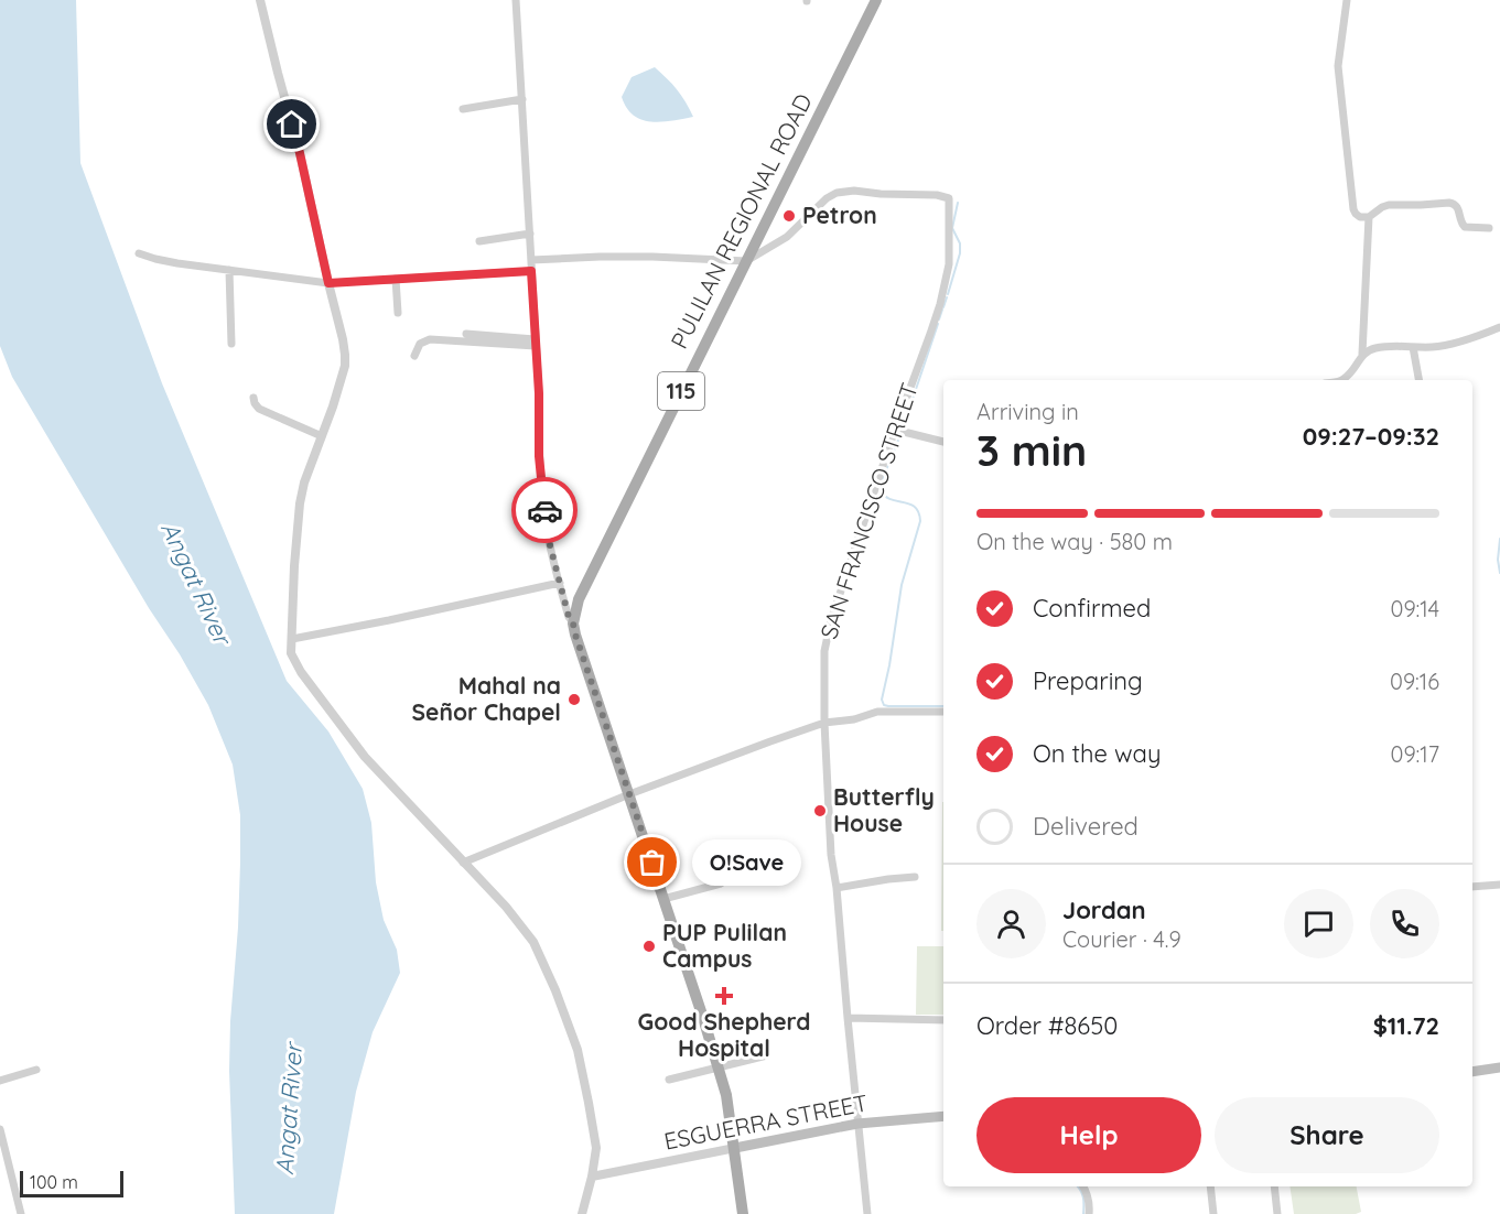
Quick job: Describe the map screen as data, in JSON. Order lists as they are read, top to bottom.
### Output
{
  "streets": {
    "main road": ["PULILAN REGIONAL ROAD", "115", "ESGUERRA STREET"],
    "street": ["SAN FRANCISCO STREET"]
  },
  "crossings": [
    ["PULILAN REGIONAL ROAD", "SAN FRANCISCO STREET"],
    ["SAN FRANCISCO STREET", "ESGUERRA STREET"]
  ],
  "water": ["Angat River"],
  "places": {
    "other": [
      "Petron",
      "Mahal na Señor Chapel",
      "Butterfly House",
      "O!Save",
      "PUP Pulilan Campus"
    ],
    "health": ["Good Shepherd Hospital"]
  },
  "scale_bar": "100 m",
  "page": {
    "heading": ["3 min", "Arriving in", "09:27–09:32"],
    "panel": [
      "Jordan",
      "Courier · 4.9",
      "Order #8650",
      "$11.72"
    ],
    "bar": "On the way · 580 m",
    "list": [
      ["Confirmed", "09:14"],
      ["Preparing", "09:16"],
      ["On the way", "09:17"],
      "Delivered"
    ],
    "bubble": "O!Save",
    "buttons": ["Help", "Share"],
    "scale": "100 m"
  }
}
